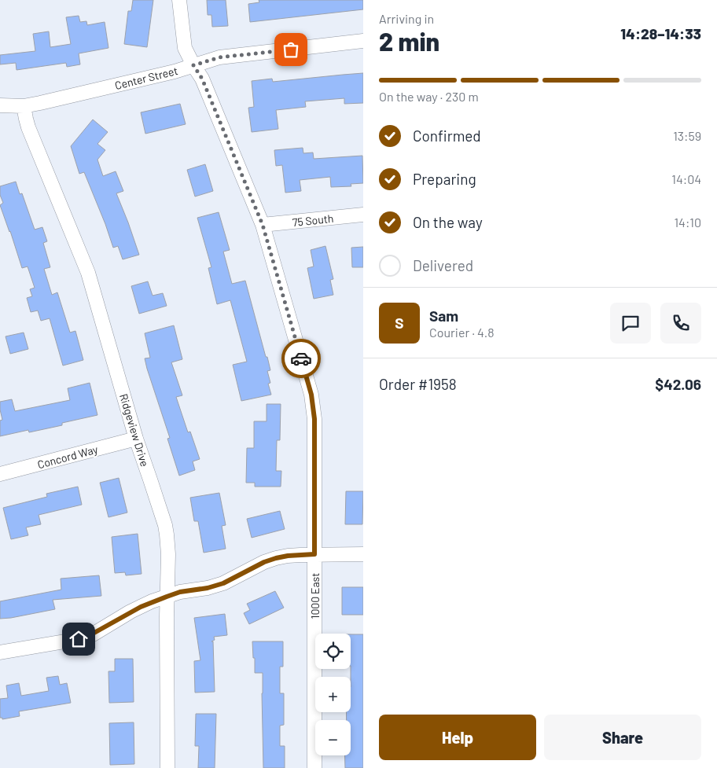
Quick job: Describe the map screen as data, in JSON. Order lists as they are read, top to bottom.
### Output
{
  "streets": {
    "street": [
      "Center Street",
      "75 South",
      "Ridgeview Drive",
      "Concord Way",
      "1000 East"
    ]
  },
  "crossings": [
    ["Center Street", "Ridgeview Drive"],
    ["Center Street", "1000 East"],
    ["75 South", "1000 East"],
    ["Ridgeview Drive", "Concord Way"]
  ],
  "page": {
    "heading": ["2 min", "Arriving in", "14:28–14:33"],
    "panel": [
      "Sam",
      "Courier · 4.8",
      "Order #1958",
      "$42.06"
    ],
    "bar": "On the way · 230 m",
    "list": [
      ["Confirmed", "13:59"],
      ["Preparing", "14:04"],
      ["On the way", "14:10"],
      "Delivered"
    ],
    "round": "S",
    "map_buttons": ["+", "−"],
    "buttons": ["Help", "Share"]
  }
}
